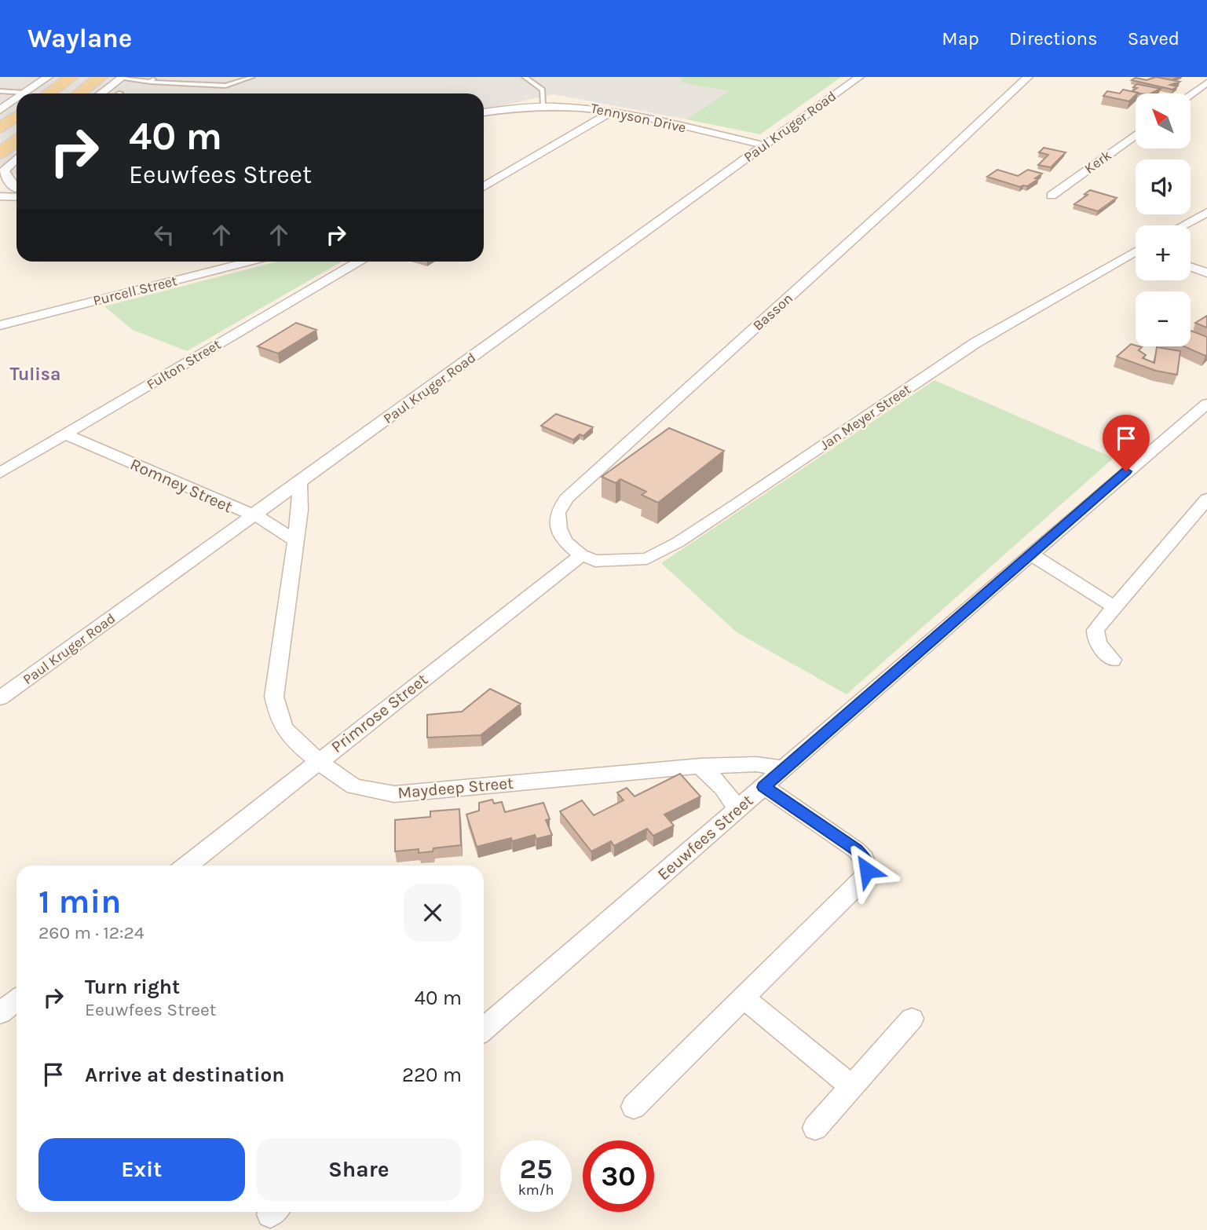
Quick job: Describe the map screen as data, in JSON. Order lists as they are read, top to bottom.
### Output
{
  "streets": {
    "street": [
      "Tennyson Drive",
      "Paul Kruger Road",
      "Kerk",
      "Purcell Street",
      "Basson",
      "Fulton Street",
      "Jan Meyer Street",
      "Romney Street",
      "Primrose Street",
      "Maydeep Street",
      "Eeuwfees Street"
    ]
  },
  "crossings": [
    ["Tennyson Drive", "Paul Kruger Road"],
    ["Paul Kruger Road", "Romney Street"],
    ["Paul Kruger Road", "Maydeep Street"],
    ["Basson", "Jan Meyer Street"],
    ["Basson", "Primrose Street"],
    ["Fulton Street", "Romney Street"],
    ["Jan Meyer Street", "Primrose Street"],
    ["Romney Street", "Maydeep Street"],
    ["Primrose Street", "Maydeep Street"],
    ["Maydeep Street", "Eeuwfees Street"]
  ],
  "districts": ["Tulisa"],
  "north": "top left",
  "page": {
    "header": "Waylane",
    "nav": ["Map", "Directions", "Saved"],
    "map_buttons": ["+", "−"],
    "turn": ["40 m", "Eeuwfees Street"],
    "heading": ["1 min", "260 m · 12:24"],
    "list": [
      {
        "name": "Turn right",
        "note": "Eeuwfees Street",
        "value": "40 m"
      },
      {
        "name": "Arrive at destination",
        "value": "220 m"
      }
    ],
    "buttons": ["Exit", "Share"],
    "speed": "25 km/h",
    "limit": "30"
  }
}
